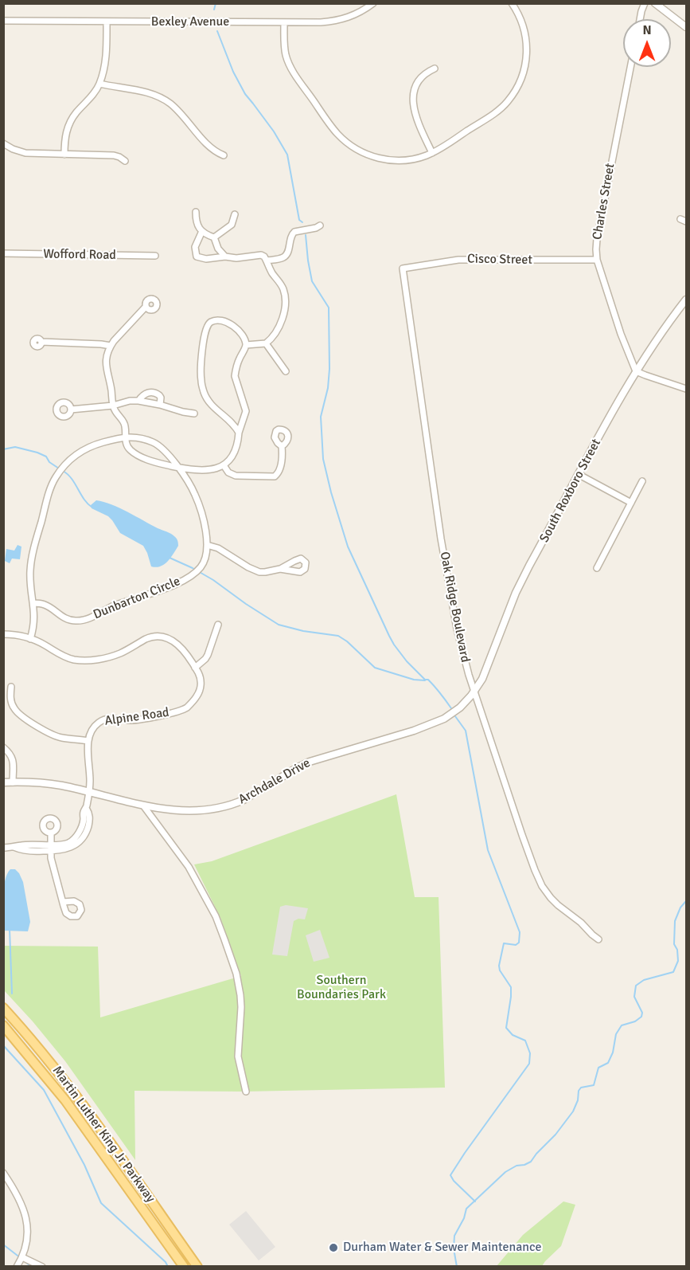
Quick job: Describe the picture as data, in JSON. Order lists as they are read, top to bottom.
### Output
{
  "streets": {
    "main road": ["Martin Luther King Jr Parkway"],
    "street": [
      "Bexley Avenue",
      "Charles Street",
      "Wofford Road",
      "Cisco Street",
      "South Roxboro Street",
      "Dunbarton Circle",
      "Oak Ridge Boulevard",
      "Alpine Road",
      "Archdale Drive"
    ]
  },
  "crossings": [
    ["Charles Street", "Cisco Street"],
    ["Charles Street", "South Roxboro Street"],
    ["Cisco Street", "Oak Ridge Boulevard"],
    ["South Roxboro Street", "Oak Ridge Boulevard"],
    ["South Roxboro Street", "Archdale Drive"],
    ["Dunbarton Circle", "Alpine Road"],
    ["Oak Ridge Boulevard", "Archdale Drive"]
  ],
  "parks": ["Southern Boundaries Park"],
  "places": ["Durham Water & Sewer Maintenance"],
  "north": "top"
}
